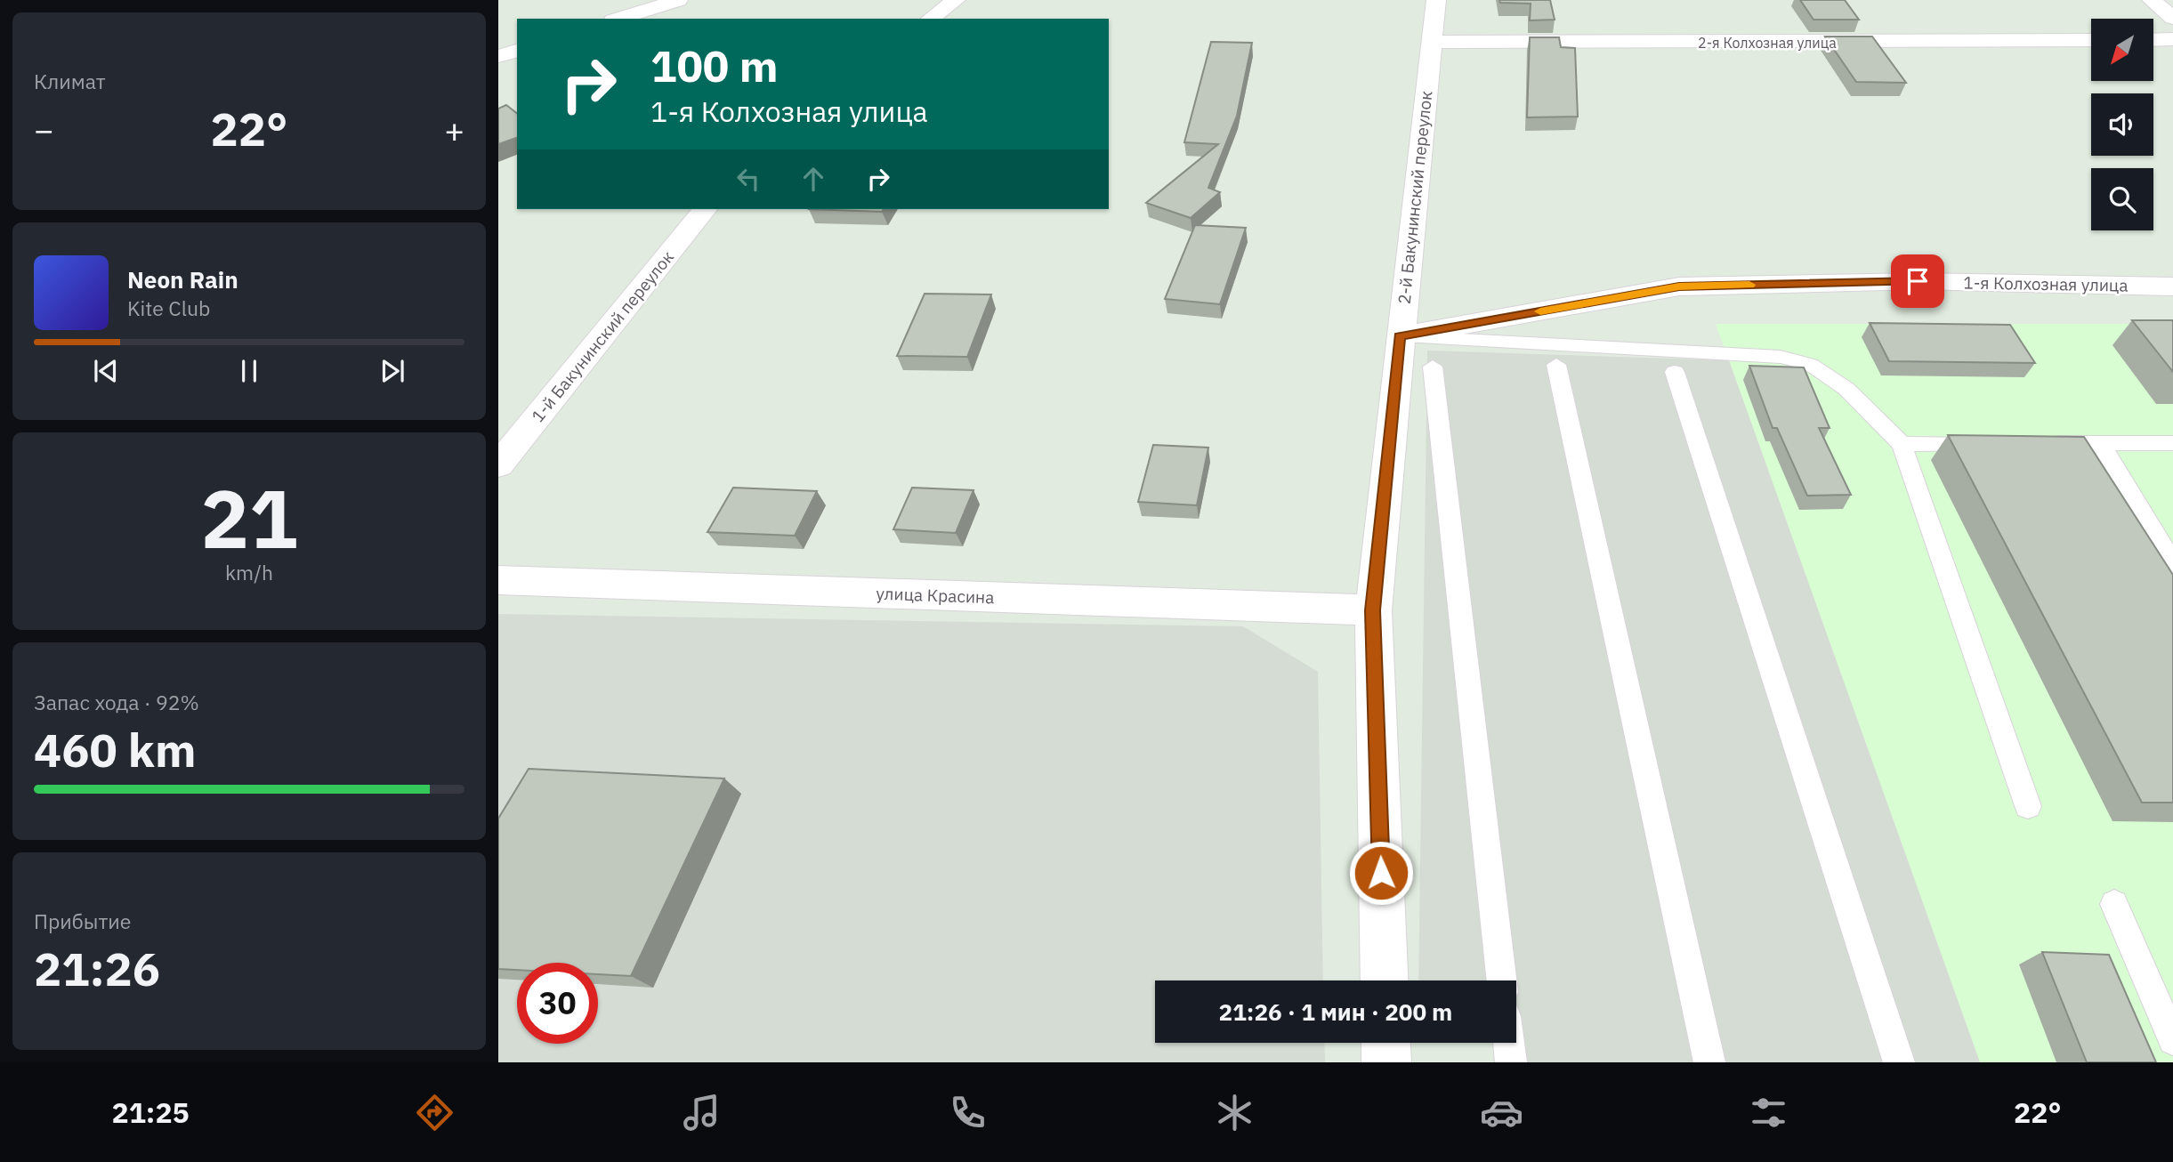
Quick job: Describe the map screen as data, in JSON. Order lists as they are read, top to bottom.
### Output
{
  "streets": {
    "street": [
      "2-я Колхозная улица",
      "2-й Бакунинский переулок",
      "1-я Колхозная улица",
      "1-й Бакунинский переулок",
      "улица Красина"
    ]
  },
  "crossings": [
    ["2-я Колхозная улица", "2-й Бакунинский переулок"],
    ["2-й Бакунинский переулок", "1-я Колхозная улица"],
    ["2-й Бакунинский переулок", "улица Красина"]
  ],
  "north": "bottom left",
  "page": {
    "tile": [
      "Климат",
      ["21", "km/h"],
      ["Запас хода · 92%", "460 km"],
      ["Прибытие", "21:26"]
    ],
    "turn": ["100 m", "1-я Колхозная улица"],
    "heat": ["−", "22°", "+"],
    "song": ["Neon Rain", "Kite Club"],
    "limit": "30",
    "trip": "21:26 · 1 мин · 200 m",
    "tabs": ["21:25", "22°"]
  }
}
